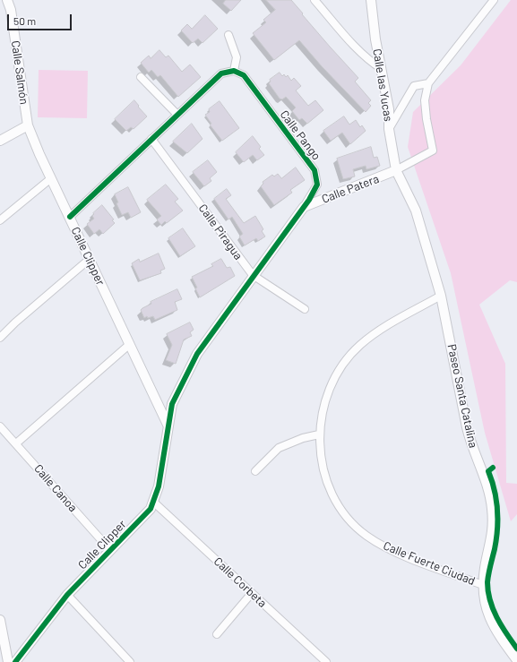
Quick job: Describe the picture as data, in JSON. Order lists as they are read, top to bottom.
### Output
{
  "streets": {
    "street": [
      "Calle Salmón",
      "Calle las Yucas",
      "Calle Pango",
      "Calle Patera",
      "Calle Piragua",
      "Calle Clipper",
      "Paseo Santa Catalina",
      "Calle Canoa",
      "Calle Fuerte Ciudad",
      "Calle Corbeta"
    ]
  },
  "crossings": [
    ["Calle Salmón", "Calle Clipper"],
    ["Calle las Yucas", "Calle Patera"],
    ["Calle las Yucas", "Paseo Santa Catalina"],
    ["Calle Pango", "Calle Patera"],
    ["Calle Pango", "Calle Piragua"],
    ["Calle Pango", "Calle Clipper"],
    ["Calle Patera", "Paseo Santa Catalina"],
    ["Calle Clipper", "Calle Canoa"],
    ["Calle Clipper", "Calle Corbeta"],
    ["Paseo Santa Catalina", "Calle Fuerte Ciudad"]
  ],
  "scale_bar": "50 m"
}
